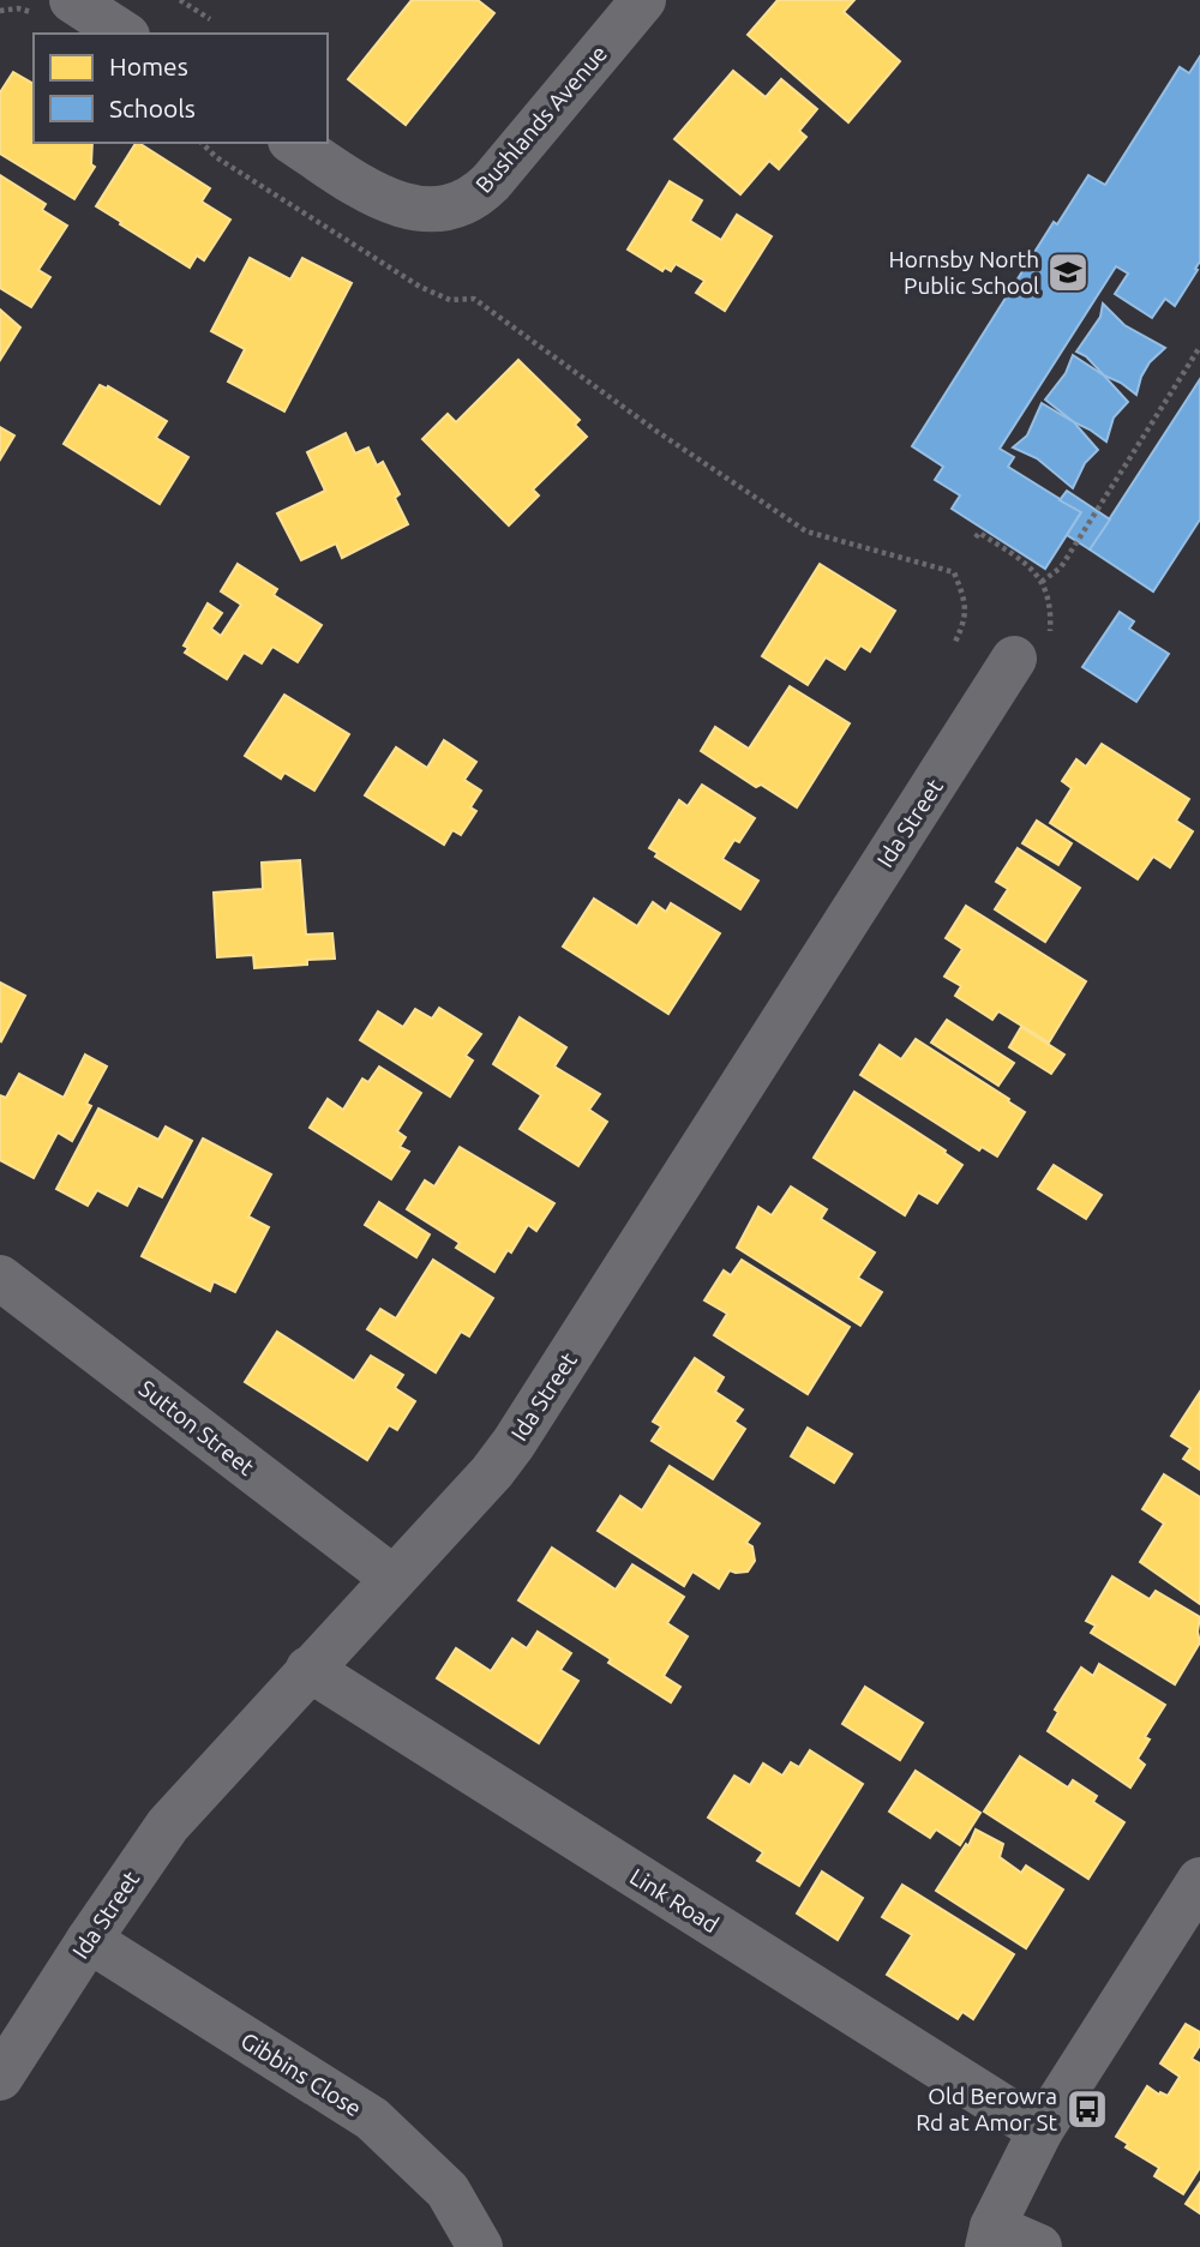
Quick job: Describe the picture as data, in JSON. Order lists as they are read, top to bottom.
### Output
{
  "streets": {
    "street": [
      "Bushlands Avenue",
      "Ida Street",
      "Sutton Street",
      "Link Road",
      "Gibbins Close"
    ]
  },
  "crossings": [
    ["Ida Street", "Sutton Street"],
    ["Ida Street", "Link Road"],
    ["Ida Street", "Gibbins Close"]
  ],
  "places": {
    "school or university": ["Hornsby North Public School"],
    "bus stop": ["Old Berowra Rd at Amor St"]
  },
  "legend": ["Homes", "Schools"]
}
